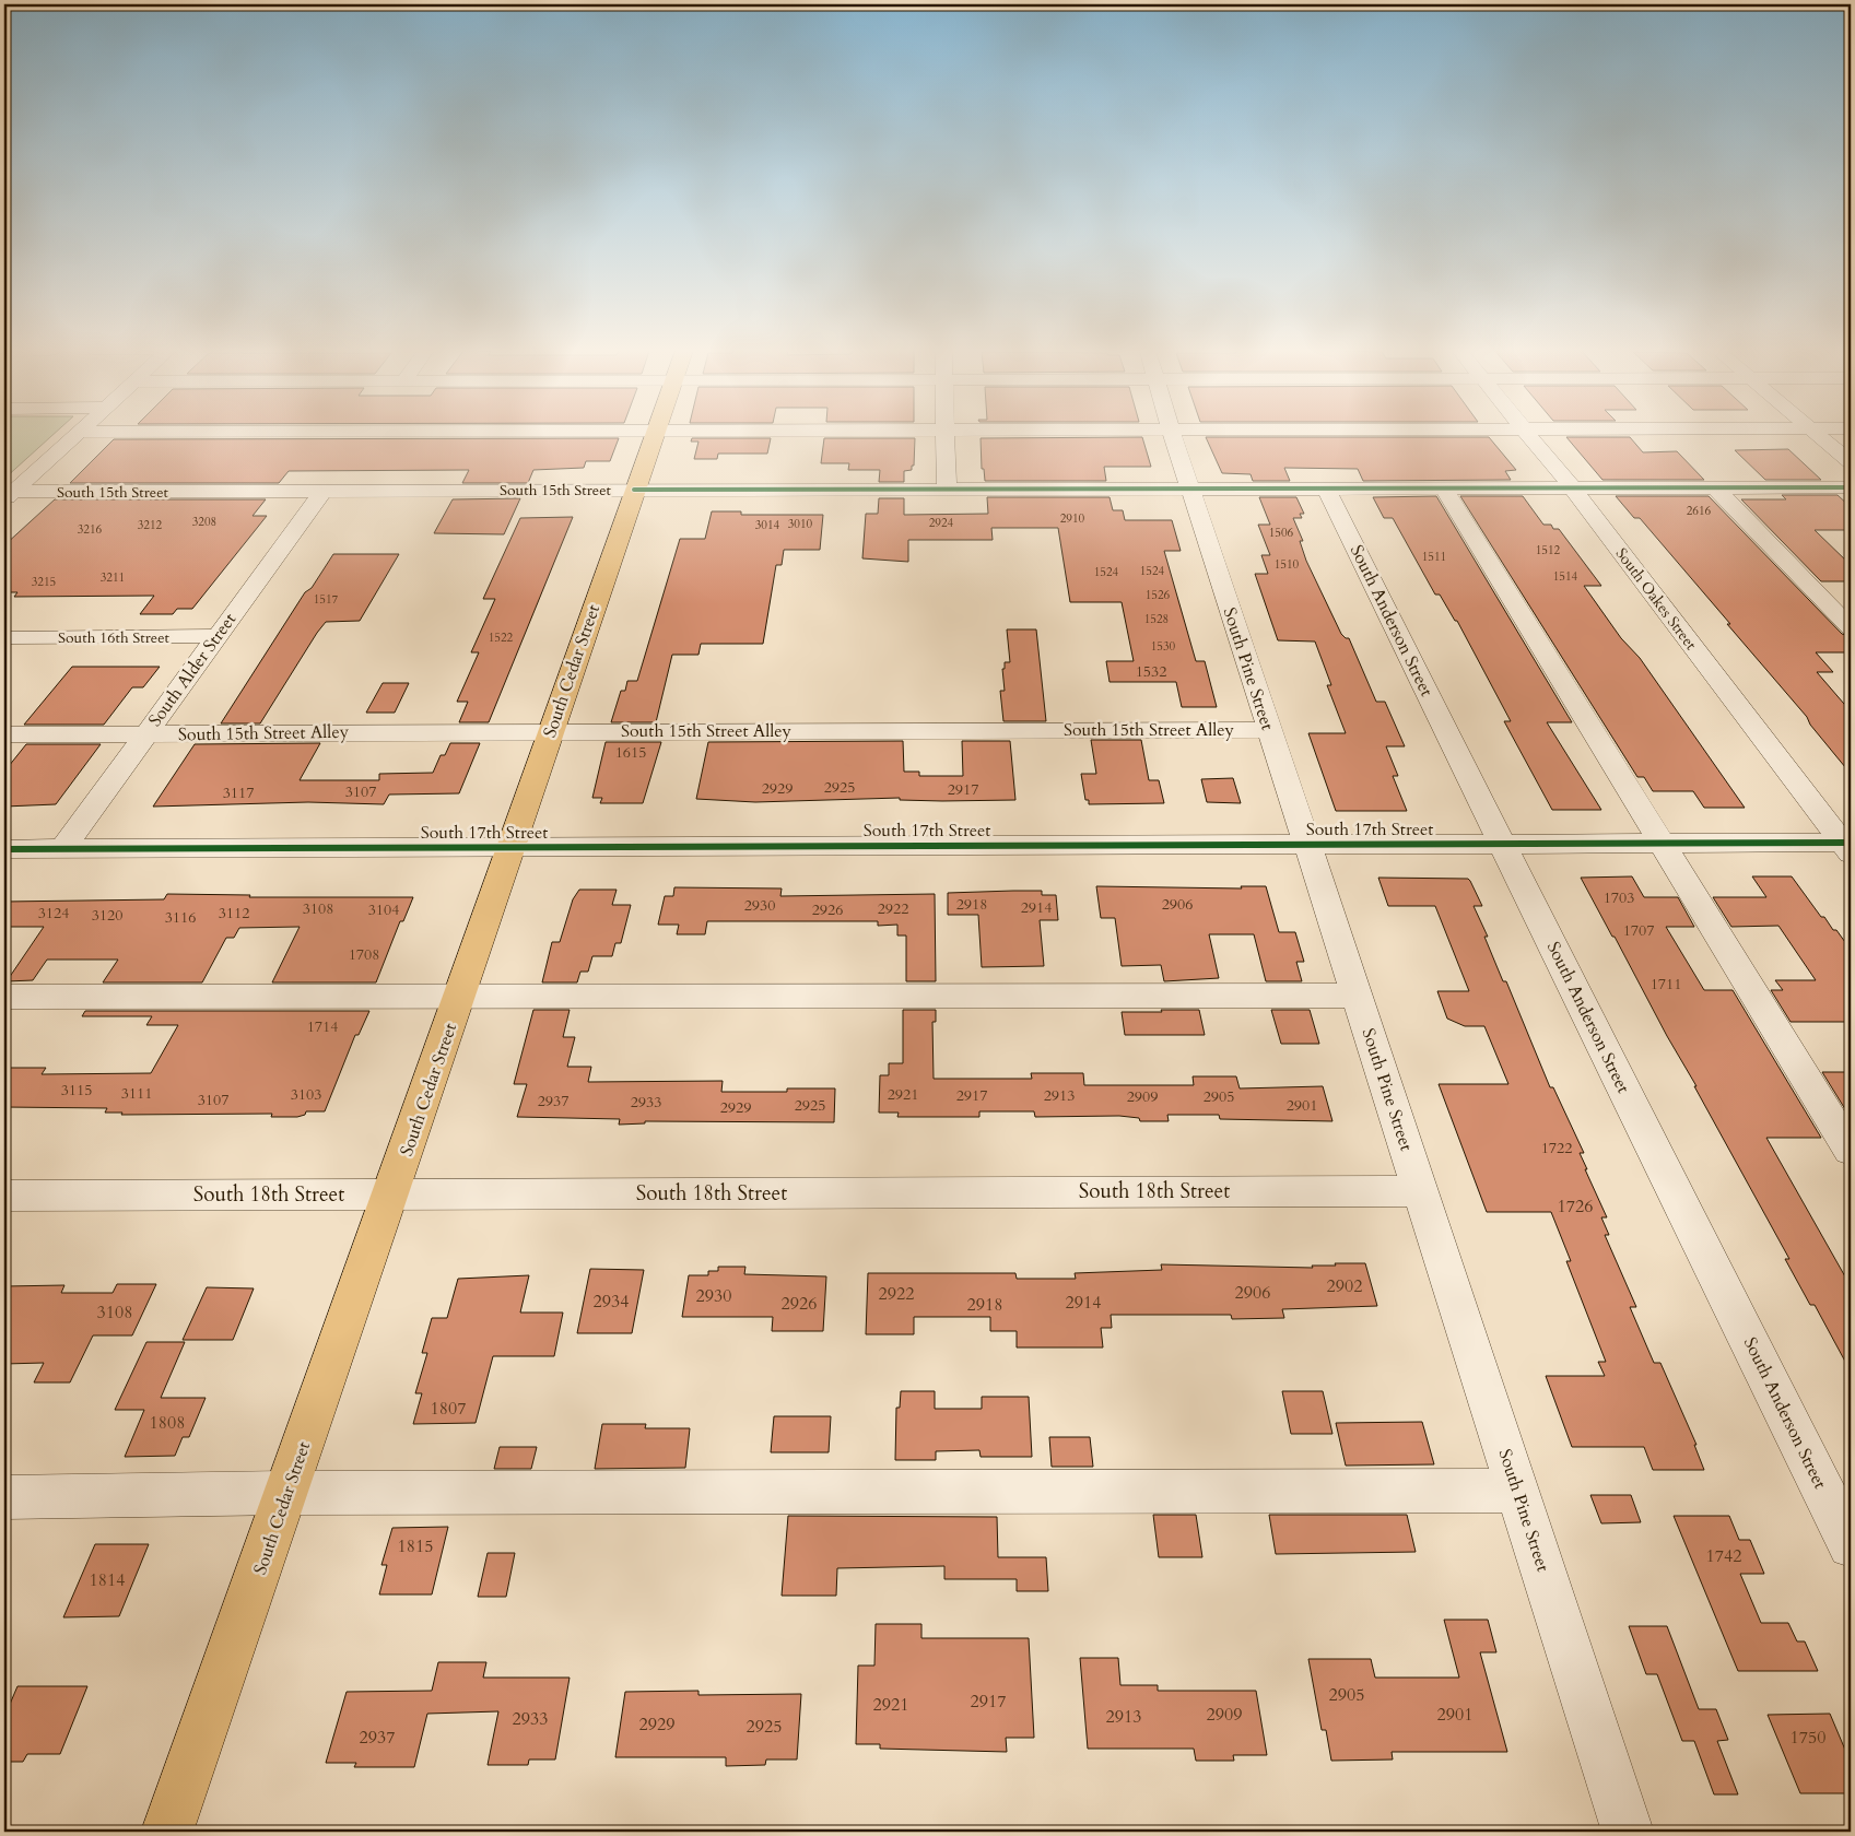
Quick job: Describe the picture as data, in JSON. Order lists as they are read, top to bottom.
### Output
{
  "streets": {
    "main road": ["South Cedar Street"],
    "street": [
      "South 15th Street",
      "South Oakes Street",
      "South Anderson Street",
      "South 16th Street",
      "South Pine Street",
      "South Alder Street",
      "South 15th Street Alley",
      "South 17th Street",
      "South 18th Street"
    ]
  },
  "crossings": [
    ["South 15th Street", "South Oakes Street"],
    ["South 15th Street", "South Anderson Street"],
    ["South 15th Street", "South Pine Street"],
    ["South 15th Street", "South Alder Street"],
    ["South 15th Street", "South Cedar Street"],
    ["South Oakes Street", "South 17th Street"],
    ["South Anderson Street", "South 17th Street"],
    ["South 16th Street", "South Alder Street"],
    ["South Pine Street", "South 15th Street Alley"],
    ["South Pine Street", "South 17th Street"],
    ["South Pine Street", "South 18th Street"],
    ["South Alder Street", "South 15th Street Alley"],
    ["South Alder Street", "South 17th Street"],
    ["South Cedar Street", "South 15th Street Alley"],
    ["South Cedar Street", "South 17th Street"],
    ["South Cedar Street", "South 18th Street"]
  ],
  "house_numbers": [
    "2616",
    "2910",
    "3208",
    "2924",
    "3010",
    "3212",
    "3014",
    "3216",
    "1506",
    "1512",
    "1511",
    "1510",
    "1524",
    "1524",
    "1514",
    "3211",
    "3215",
    "1526",
    "1517",
    "1528",
    "1522",
    "1530",
    "1532",
    "1615",
    "2925",
    "2929",
    "2917",
    "3107",
    "3117",
    "1703",
    "2918",
    "2906",
    "2930",
    "2914",
    "3108",
    "2922",
    "3104",
    "2926",
    "3124",
    "3112",
    "3120",
    "3116",
    "1707",
    "1708",
    "1711",
    "1714",
    "3115",
    "3111",
    "3103",
    "2921",
    "2917",
    "2913",
    "2909",
    "2905",
    "3107",
    "2937",
    "2933",
    "2925",
    "2901",
    "2929",
    "1722",
    "1726",
    "2902",
    "2906",
    "2922",
    "2930",
    "2934",
    "2914",
    "2926",
    "2918",
    "3108",
    "1807",
    "1808",
    "1815",
    "1742",
    "1814",
    "2905",
    "2917",
    "2921",
    "2909",
    "2901",
    "2913",
    "2933",
    "2929",
    "2925",
    "2937",
    "1750"
  ]
}
